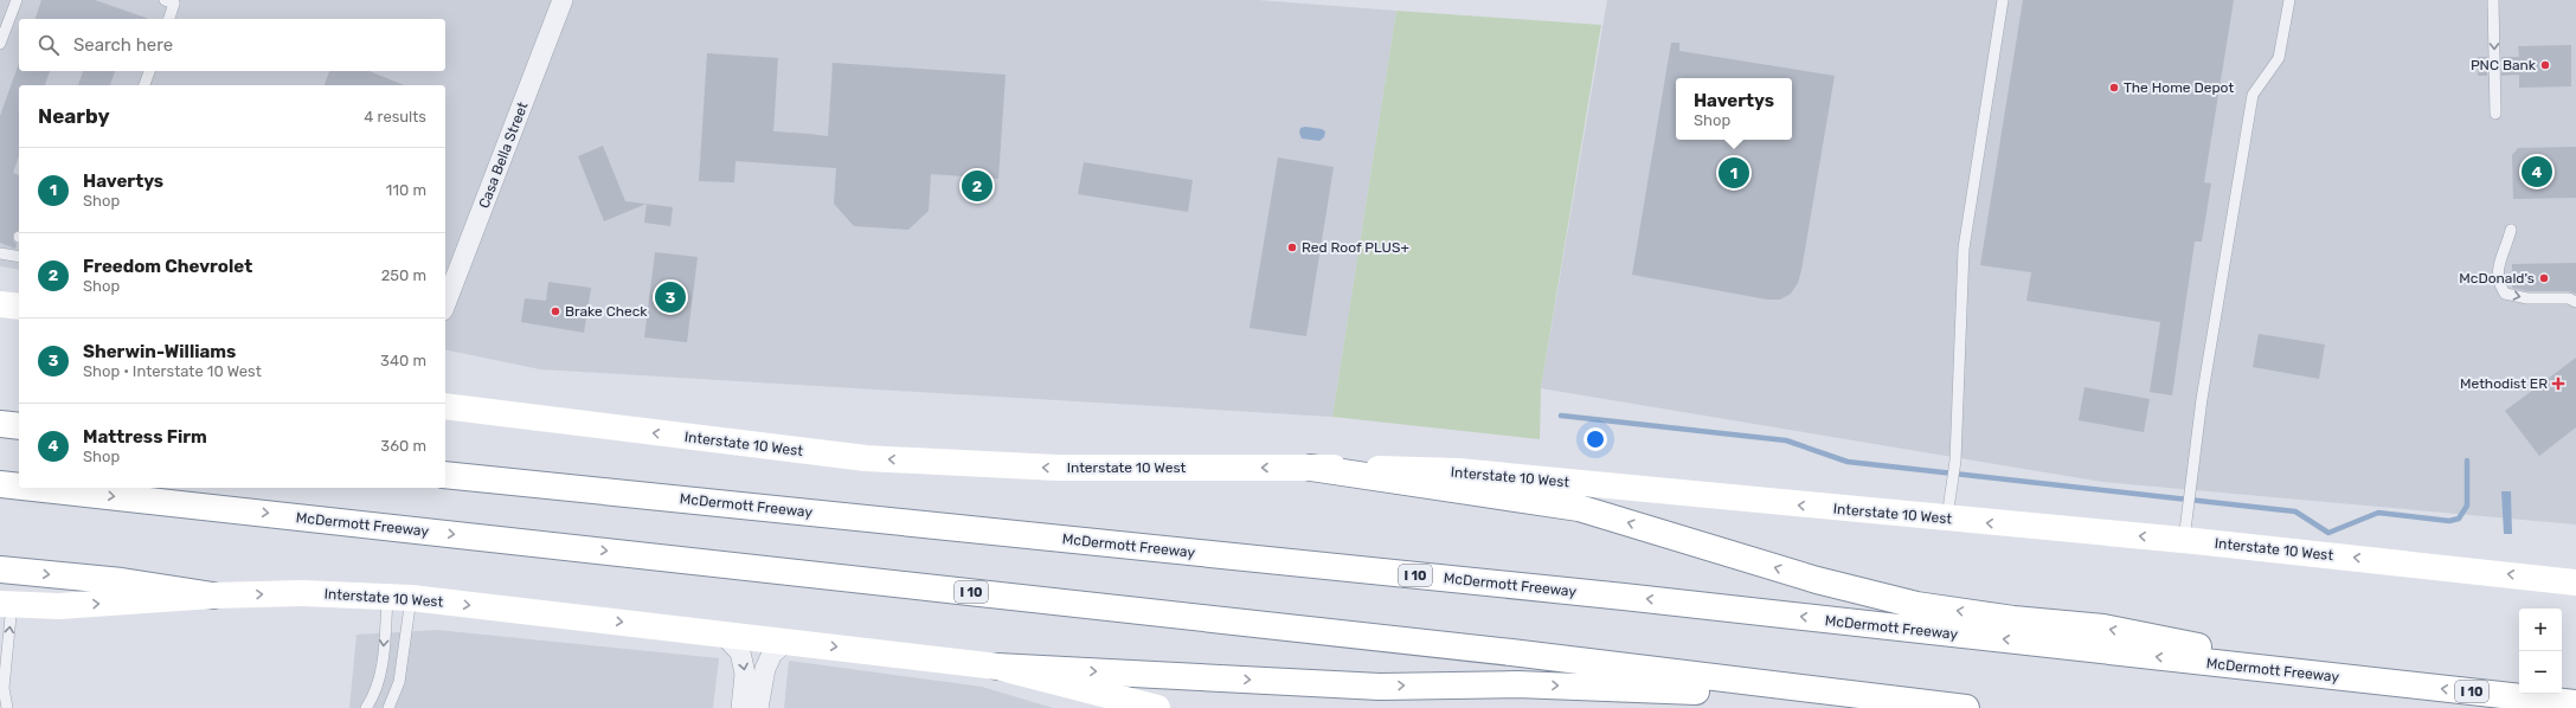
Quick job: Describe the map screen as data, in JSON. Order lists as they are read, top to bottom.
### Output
{
  "streets": {
    "main road": ["Interstate 10 West", "McDermott Freeway", "I 10"],
    "street": ["Casa Bella Street"]
  },
  "places": {
    "other": [
      "PNC Bank",
      "The Home Depot",
      "Red Roof PLUS+",
      "McDonald's",
      "Brake Check"
    ],
    "health": ["Methodist ER"]
  },
  "page": {
    "search": "Search here",
    "popup": ["Havertys", "Shop"],
    "heading": ["Nearby", "4 results"],
    "list": [
      {
        "mark": "1",
        "name": "Havertys",
        "note": "Shop",
        "value": "110 m"
      },
      {
        "mark": "2",
        "name": "Freedom Chevrolet",
        "note": "Shop",
        "value": "250 m"
      },
      {
        "mark": "3",
        "name": "Sherwin-Williams",
        "note": "Shop · Interstate 10 West",
        "value": "340 m"
      },
      {
        "mark": "4",
        "name": "Mattress Firm",
        "note": "Shop",
        "value": "360 m"
      }
    ],
    "pins": [
      "4",
      "1",
      "2",
      "3"
    ],
    "map_buttons": ["+", "−"]
  }
}
